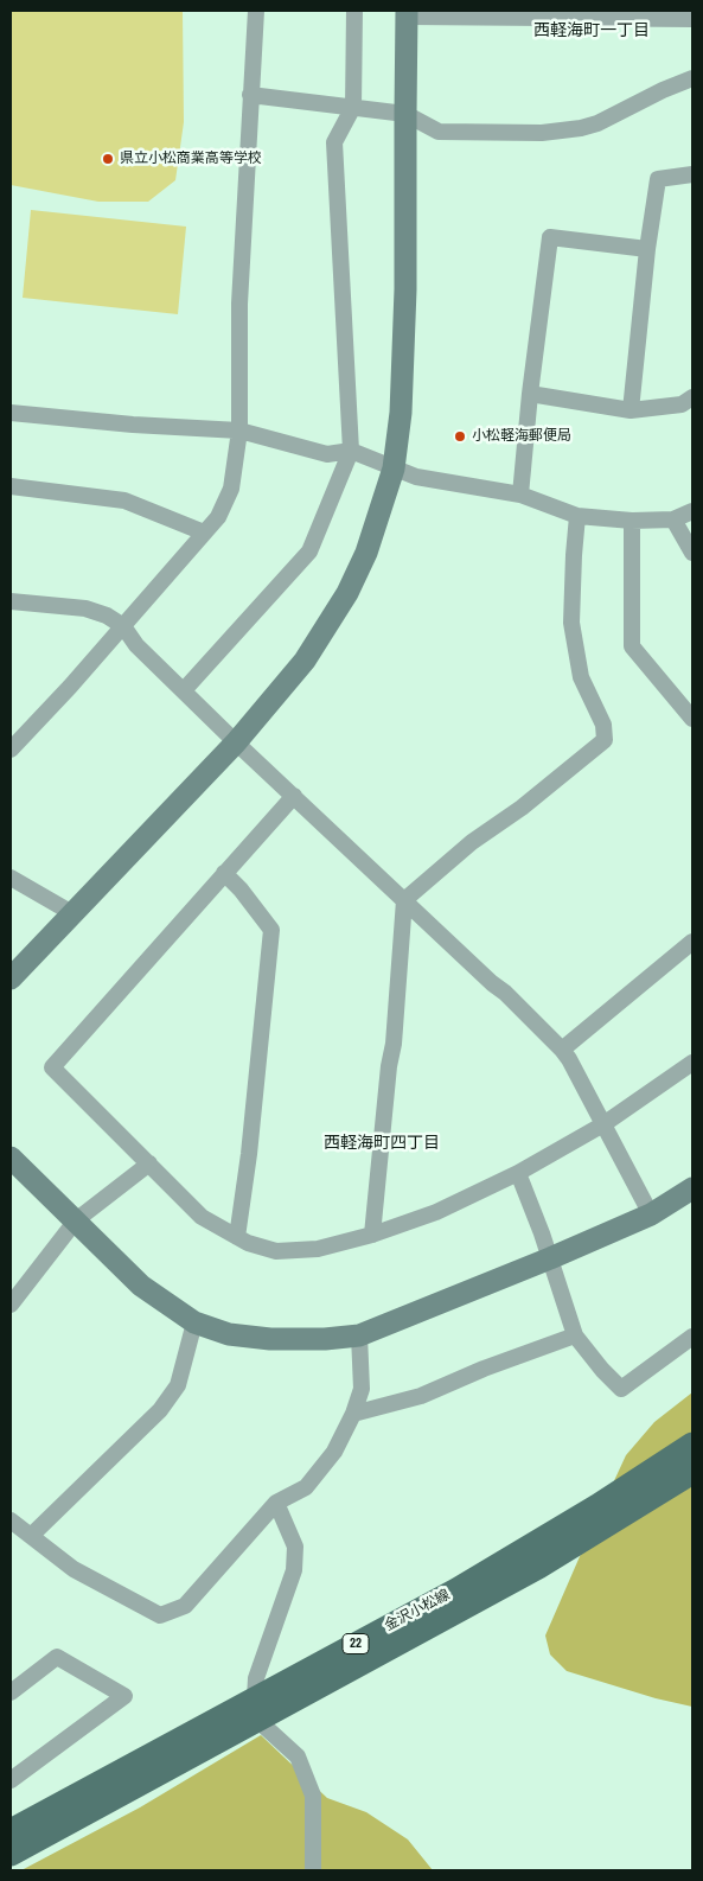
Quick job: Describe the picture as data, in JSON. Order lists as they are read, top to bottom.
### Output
{
  "streets": {
    "main road": ["金沢小松線", "22"]
  },
  "districts": ["西軽海町一丁目", "西軽海町四丁目"],
  "places": ["県立小松商業高等学校", "小松軽海郵便局"]
}
